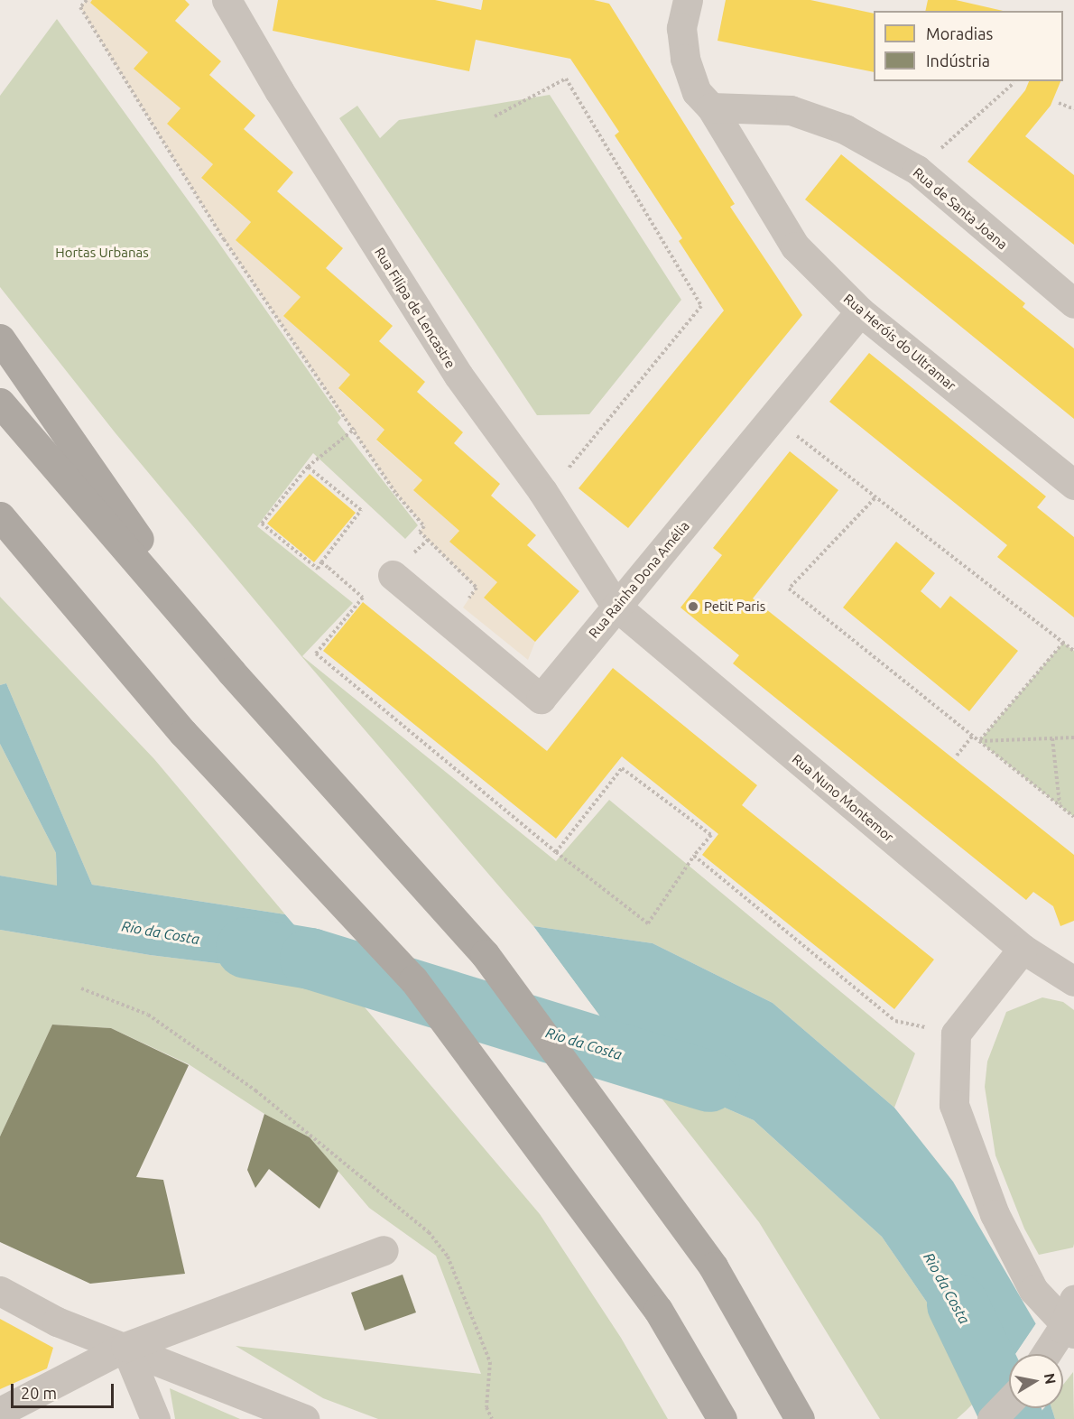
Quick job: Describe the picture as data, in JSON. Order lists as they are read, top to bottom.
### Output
{
  "streets": {
    "street": [
      "Rua de Santa Joana",
      "Rua Filipa de Lencastre",
      "Rua Heróis do Ultramar",
      "Rua Rainha Dona Amélia",
      "Rua Nuno Montemor"
    ]
  },
  "crossings": [
    ["Rua de Santa Joana", "Rua Heróis do Ultramar"],
    ["Rua Filipa de Lencastre", "Rua Rainha Dona Amélia"],
    ["Rua Filipa de Lencastre", "Rua Nuno Montemor"],
    ["Rua Heróis do Ultramar", "Rua Rainha Dona Amélia"],
    ["Rua Rainha Dona Amélia", "Rua Nuno Montemor"]
  ],
  "water": ["Rio da Costa"],
  "parks": ["Hortas Urbanas"],
  "places": ["Petit Paris"],
  "legend": ["Moradias", "Indústria"],
  "scale_bar": "20 m",
  "north": "right"
}
